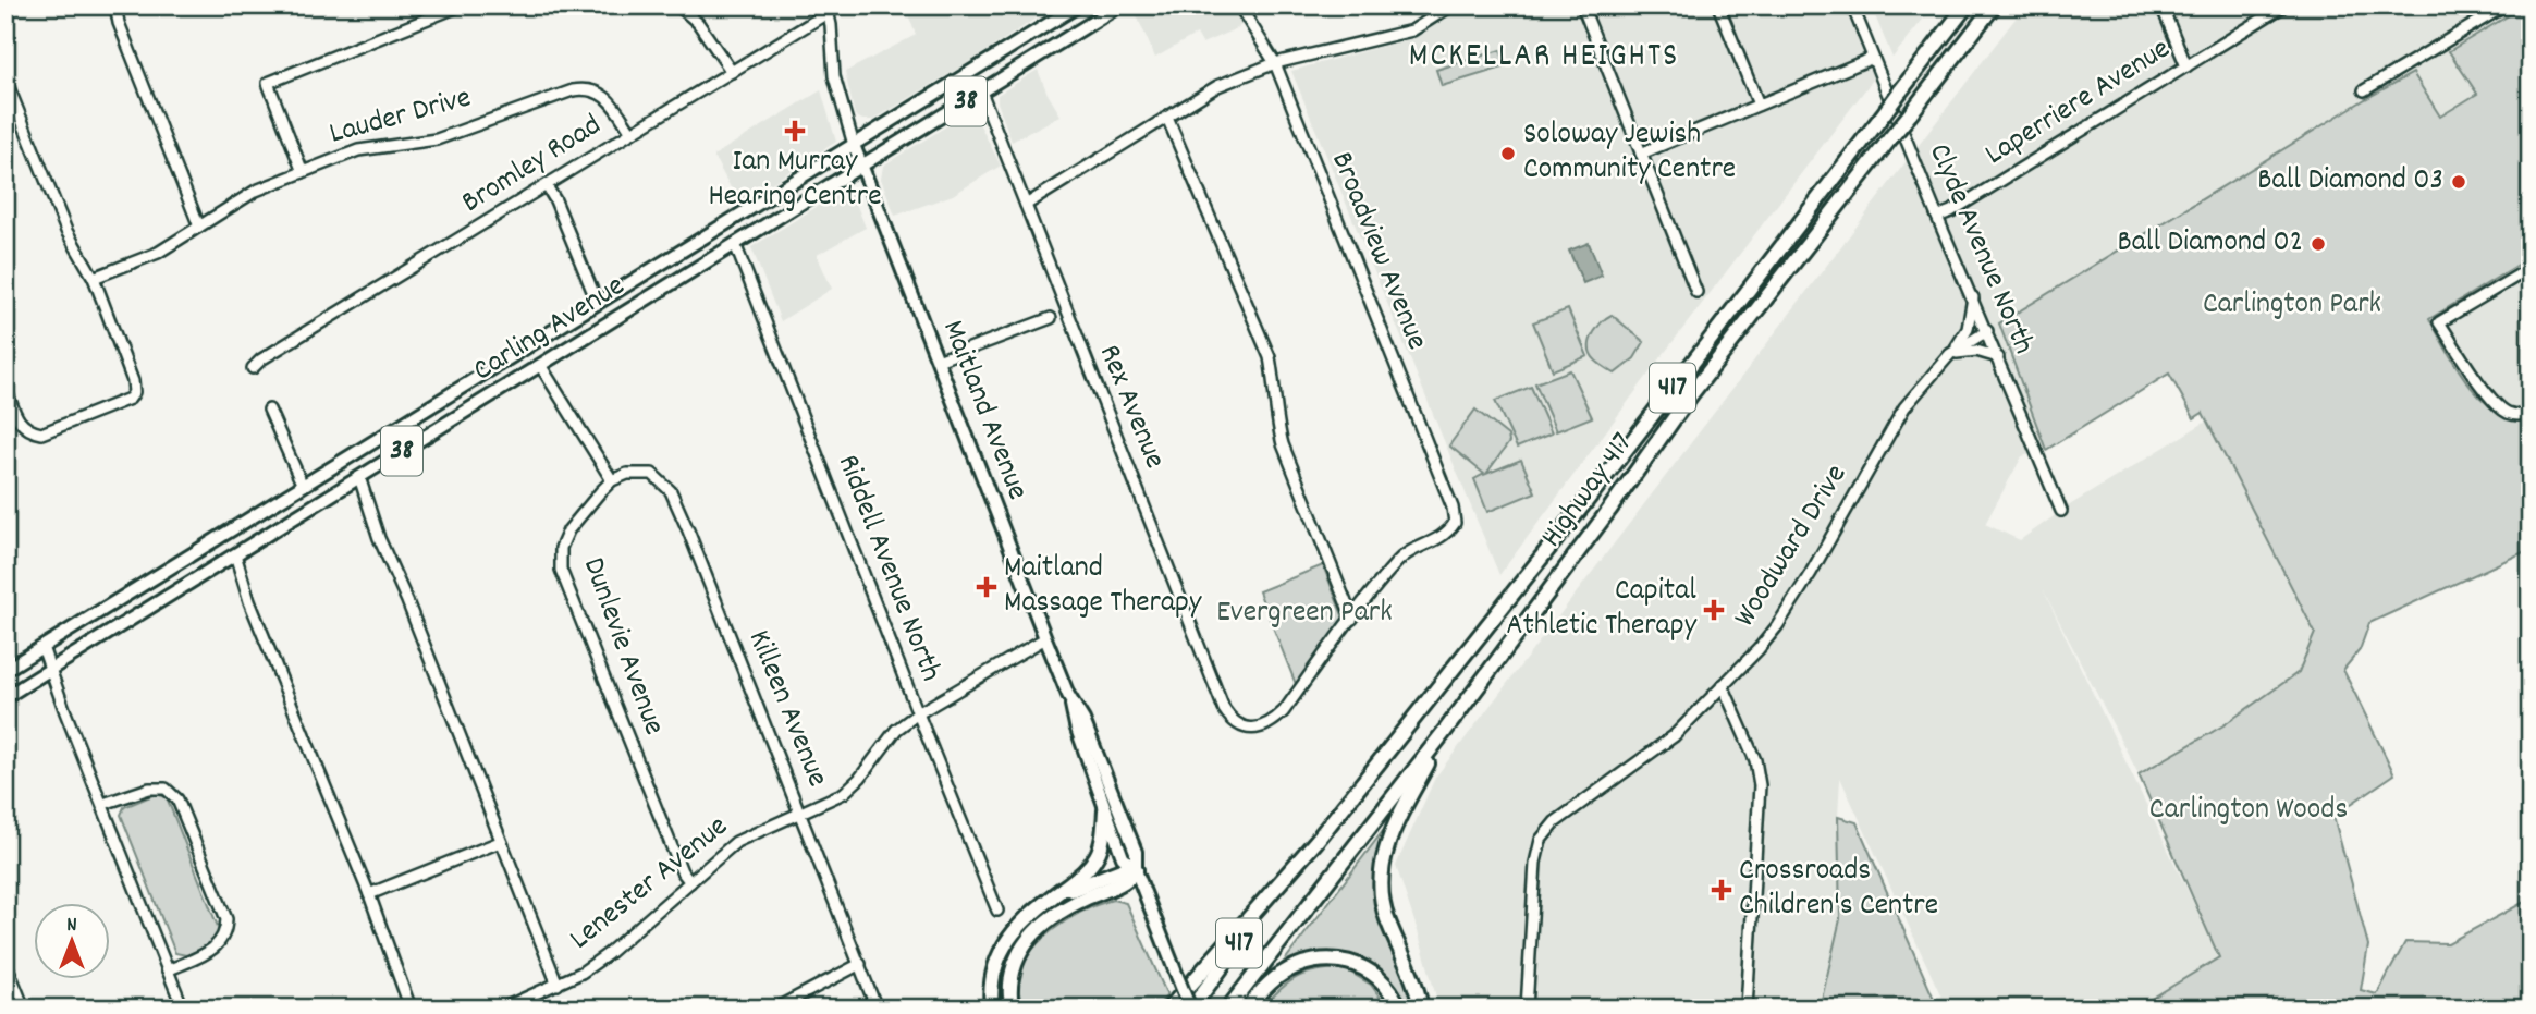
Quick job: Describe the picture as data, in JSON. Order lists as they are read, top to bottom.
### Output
{
  "streets": {
    "highway": ["417", "Highway 417"],
    "main road": ["38", "Carling Avenue", "Maitland Avenue"],
    "street": [
      "Laperriere Avenue",
      "Lauder Drive",
      "Bromley Road",
      "Clyde Avenue North",
      "Broadview Avenue",
      "Rex Avenue",
      "Woodward Drive",
      "Riddell Avenue North",
      "Dunlevie Avenue",
      "Killeen Avenue",
      "Lenester Avenue"
    ]
  },
  "crossings": [
    ["Laperriere Avenue", "Clyde Avenue North"],
    ["Lauder Drive", "Bromley Road"],
    ["Clyde Avenue North", "Woodward Drive"],
    ["Broadview Avenue", "Rex Avenue"],
    ["Carling Avenue", "Rex Avenue"],
    ["Carling Avenue", "Maitland Avenue"],
    ["Carling Avenue", "Riddell Avenue North"],
    ["417", "Maitland Avenue"],
    ["Maitland Avenue", "Lenester Avenue"],
    ["Riddell Avenue North", "Lenester Avenue"],
    ["Dunlevie Avenue", "Killeen Avenue"],
    ["Dunlevie Avenue", "Lenester Avenue"],
    ["Killeen Avenue", "Lenester Avenue"]
  ],
  "districts": ["MCKELLAR HEIGHTS"],
  "parks": ["Carlington Park", "Evergreen Park", "Carlington Woods"],
  "places": {
    "health": [
      "Ian Murray Hearing Centre",
      "Maitland Massage Therapy",
      "Capital Athletic Therapy",
      "Crossroads Children's Centre"
    ],
    "other": ["Soloway Jewish Community Centre", "Ball Diamond 03", "Ball Diamond 02"]
  },
  "north": "top"
}
